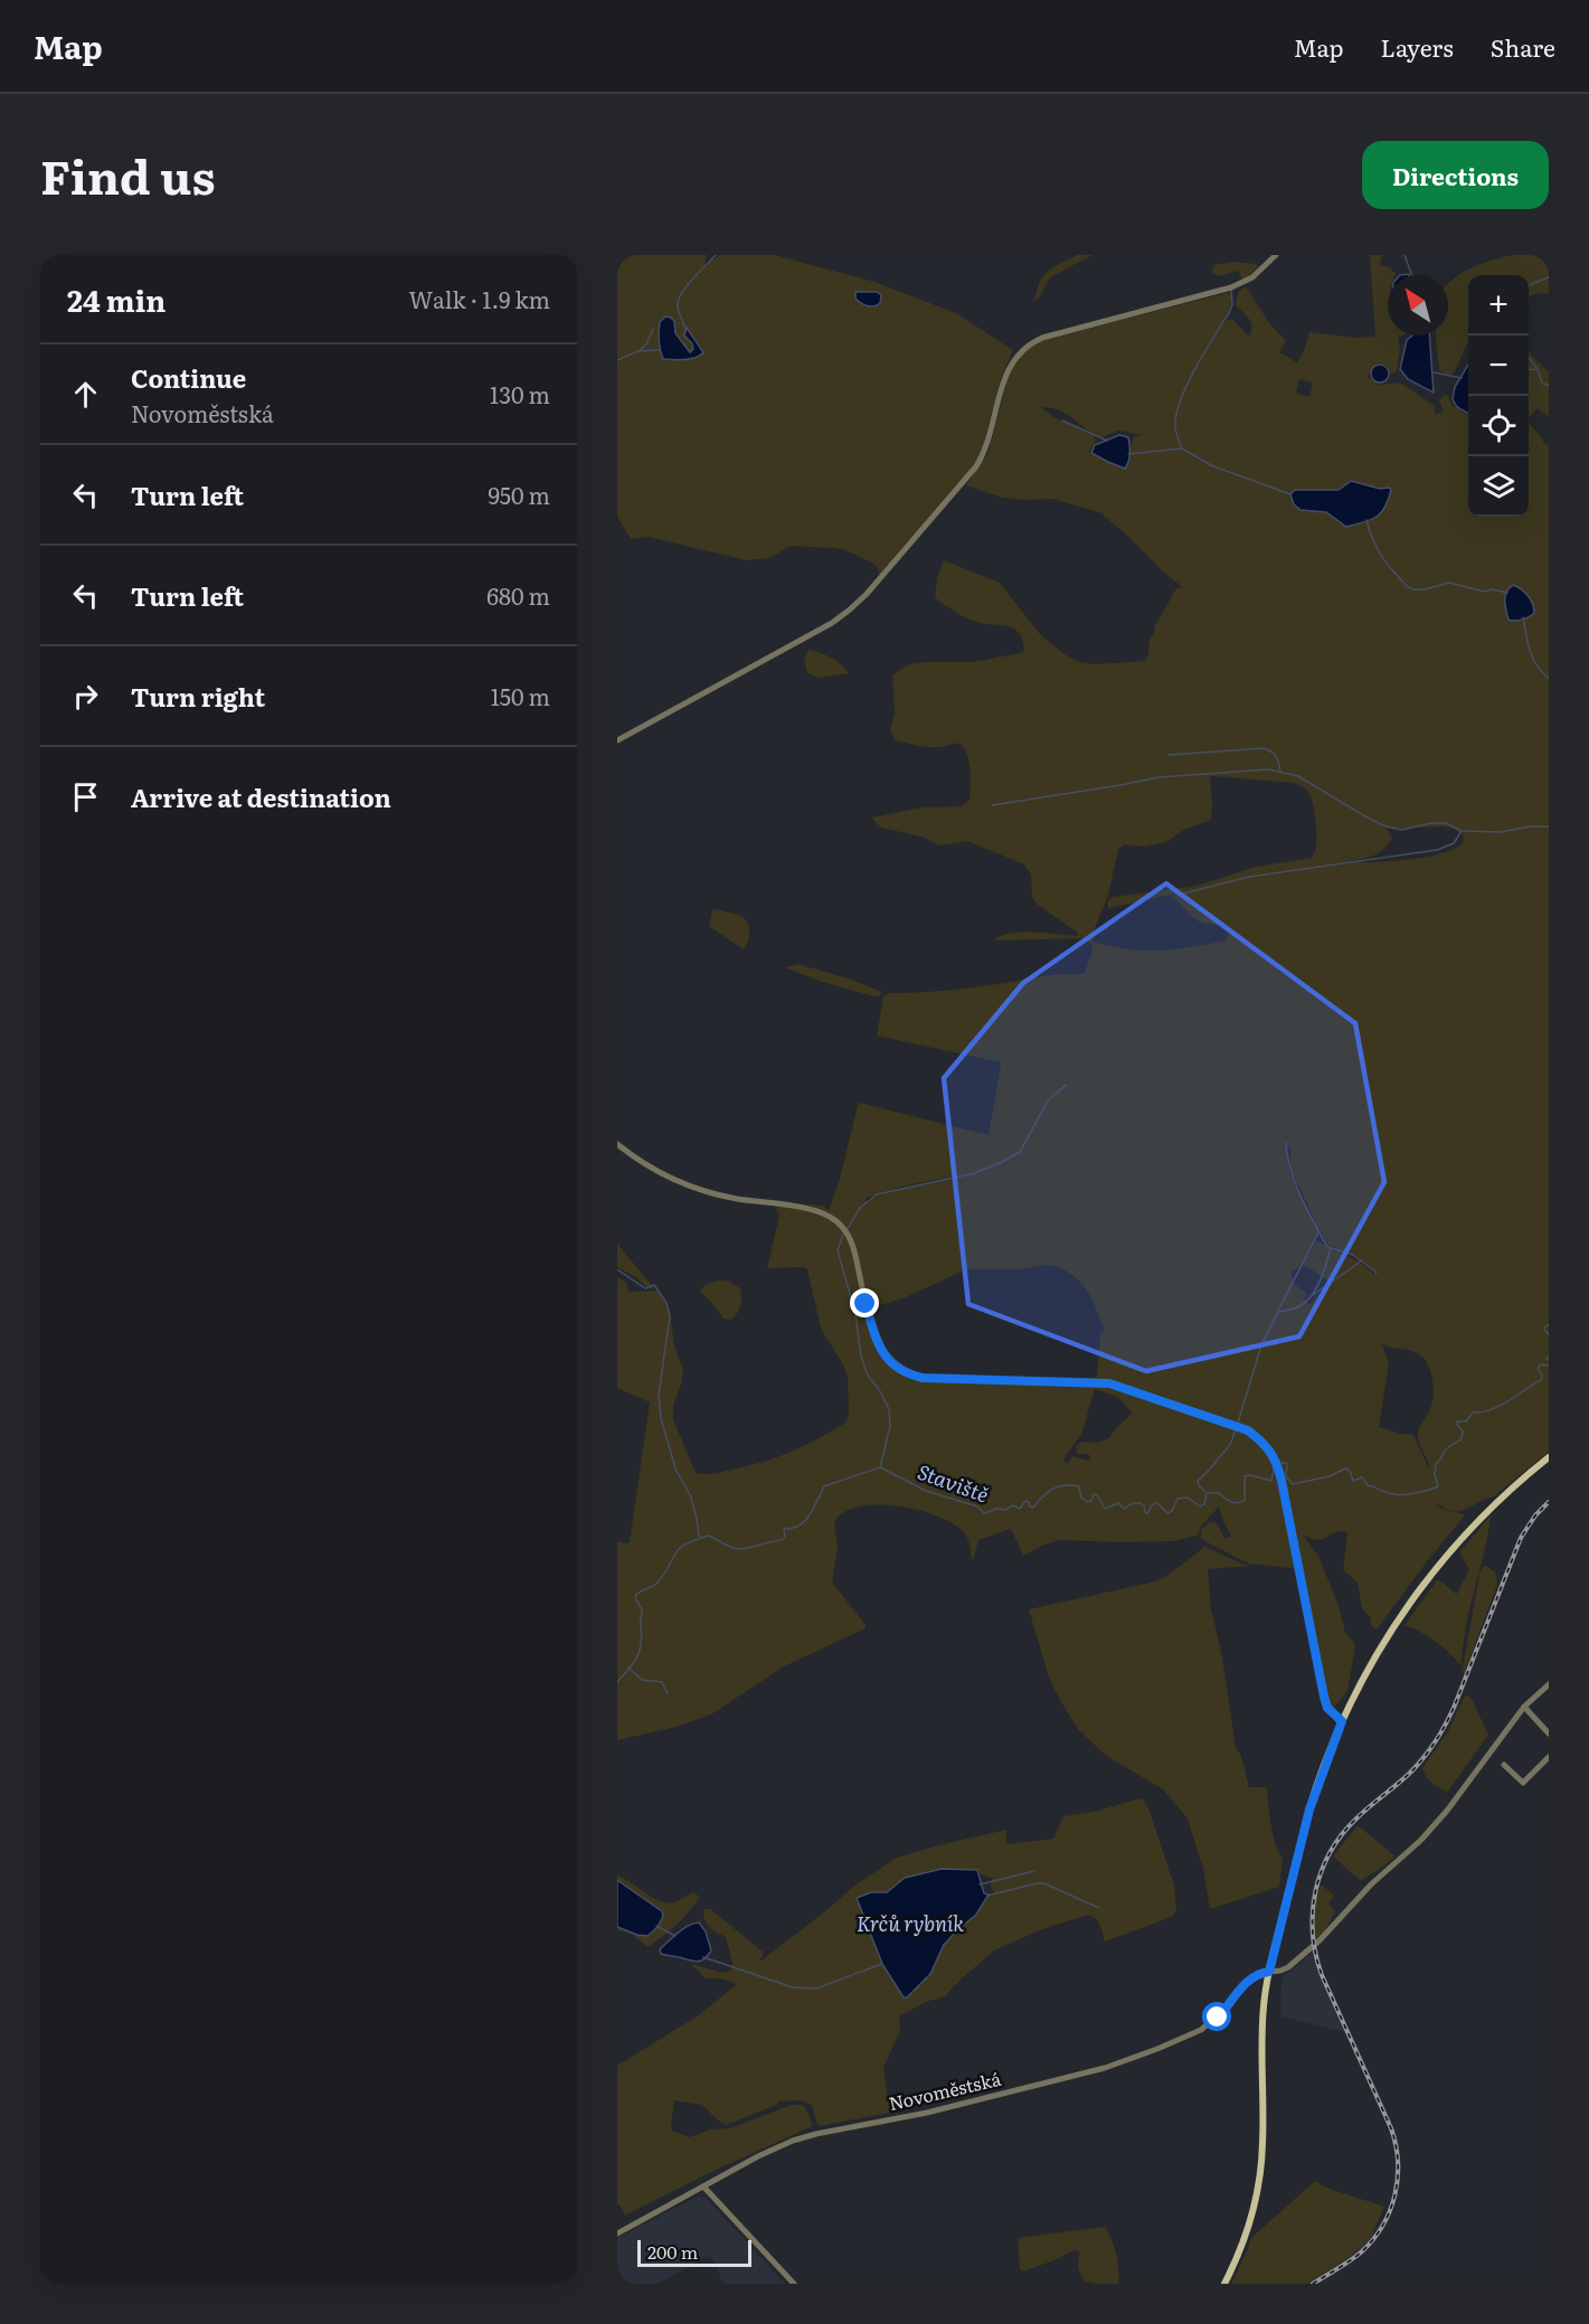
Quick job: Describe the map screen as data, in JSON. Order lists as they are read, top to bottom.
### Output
{
  "streets": {
    "street": ["Novoměstská"]
  },
  "water": ["Staviště", "Krčů rybník"],
  "scale_bar": "200 m",
  "north": "top left",
  "page": {
    "header": "Map",
    "nav": ["Map", "Layers", "Share"],
    "title": "Find us",
    "buttons": "Directions",
    "heading": ["24 min", "Walk · 1.9 km"],
    "map_buttons": ["+", "−"],
    "list": [
      ["Continue", "Novoměstská", "130 m"],
      ["Turn left", "950 m"],
      ["Turn left", "680 m"],
      ["Turn right", "150 m"],
      "Arrive at destination"
    ],
    "scale": "200 m"
  }
}
